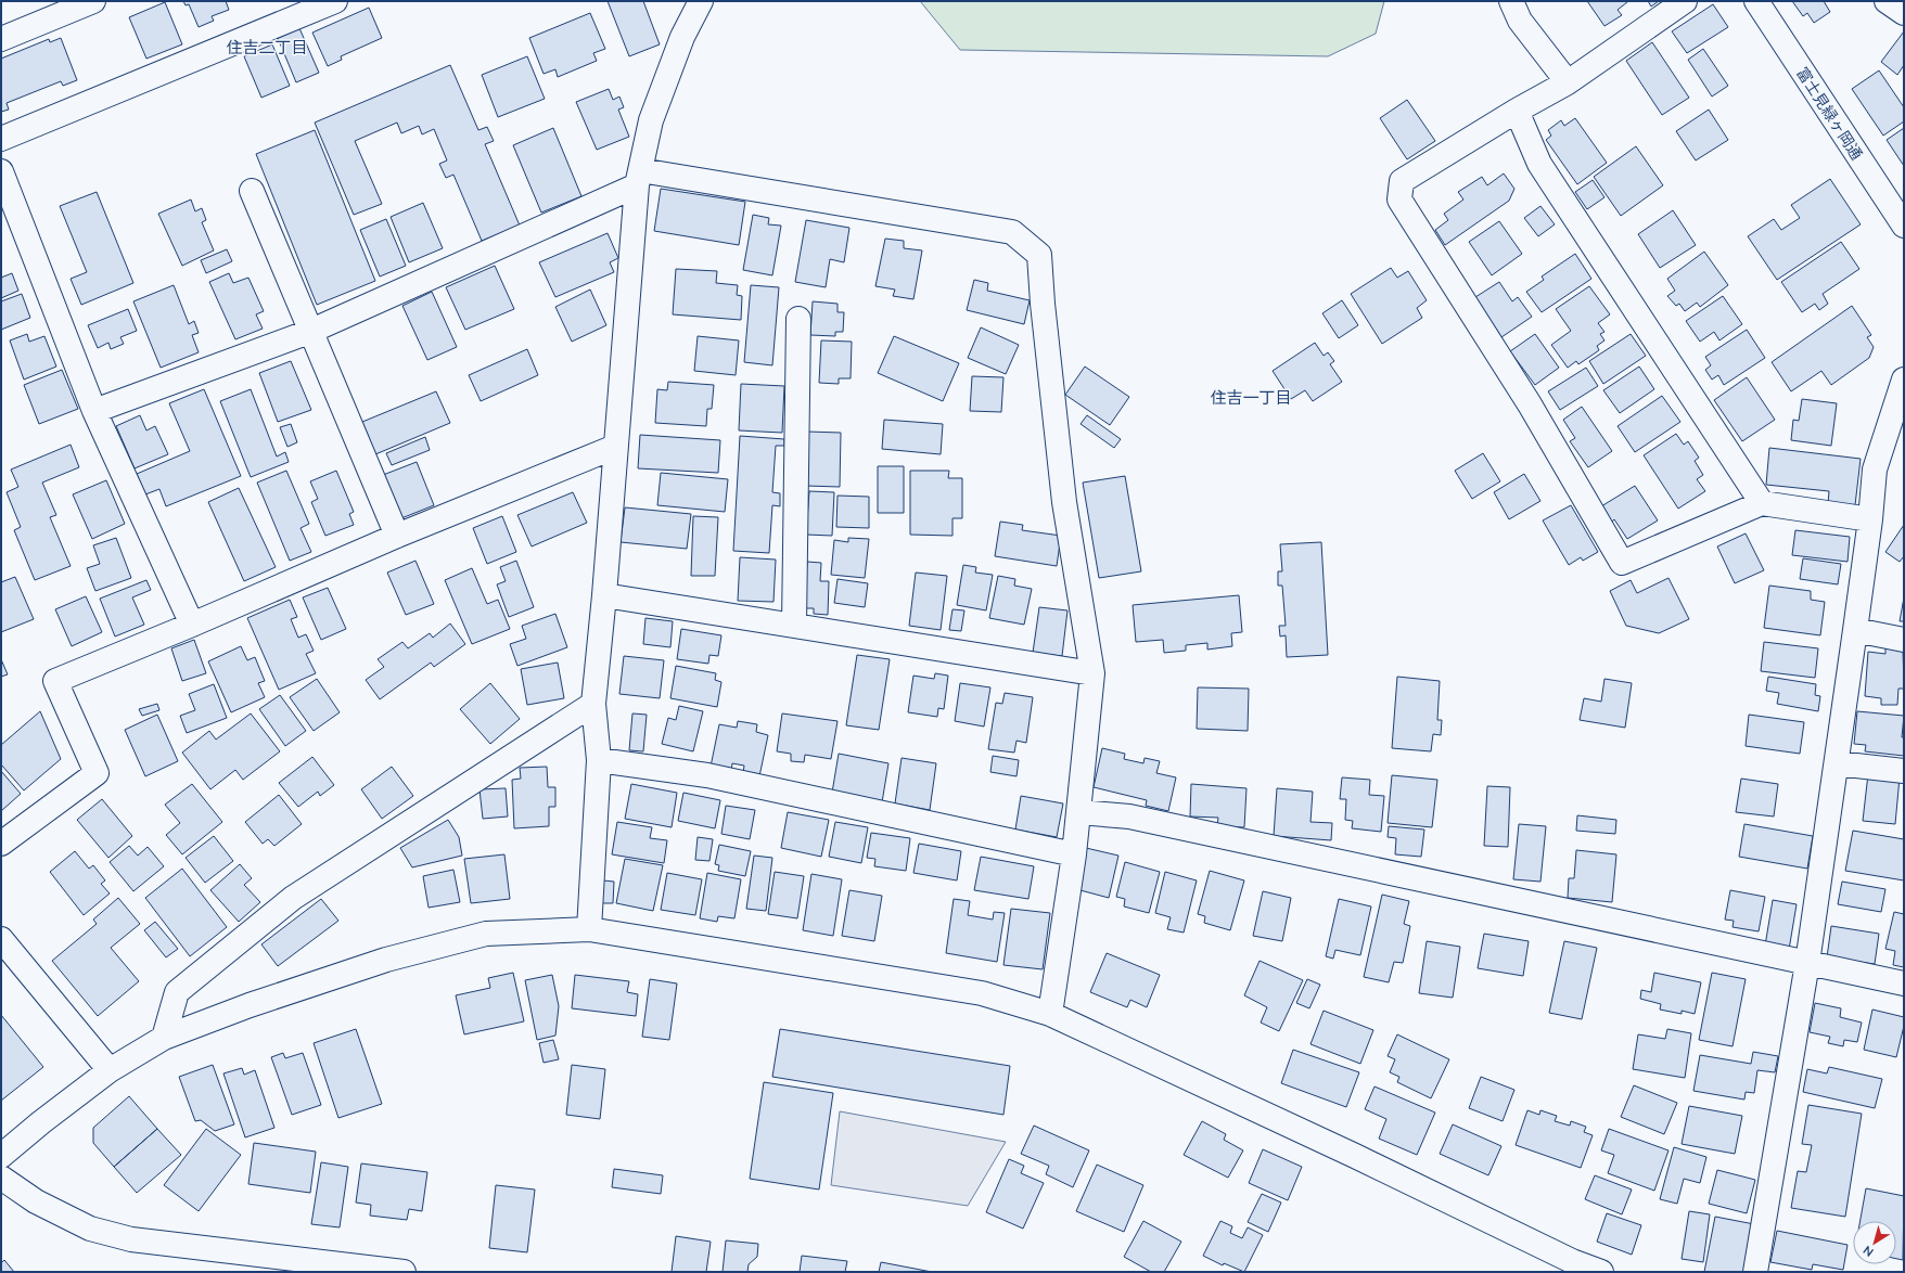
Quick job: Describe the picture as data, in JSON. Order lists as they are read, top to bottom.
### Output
{
  "streets": {
    "street": ["富士見緑ヶ岡通"]
  },
  "districts": ["住吉二丁目", "住吉一丁目"],
  "north": "bottom left"
}
